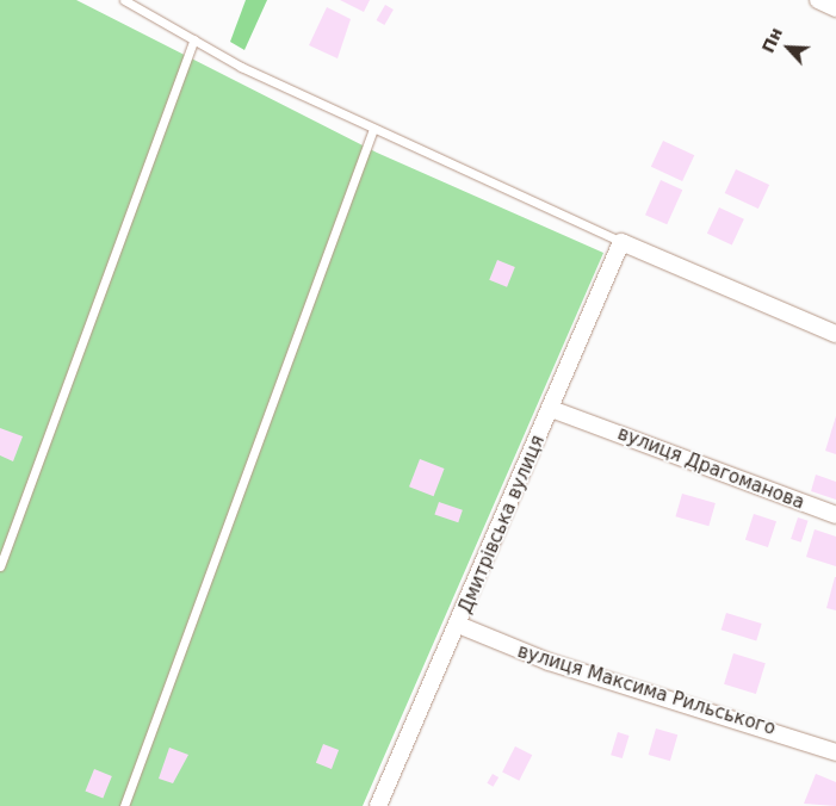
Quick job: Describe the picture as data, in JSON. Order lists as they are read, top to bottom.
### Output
{
  "streets": {
    "street": ["вулиця Драгоманова", "Дмитрівська вулиця", "вулиця Максима Рильського"]
  },
  "crossings": [
    ["вулиця Драгоманова", "Дмитрівська вулиця"],
    ["Дмитрівська вулиця", "вулиця Максима Рильського"]
  ],
  "north": "top left"
}
